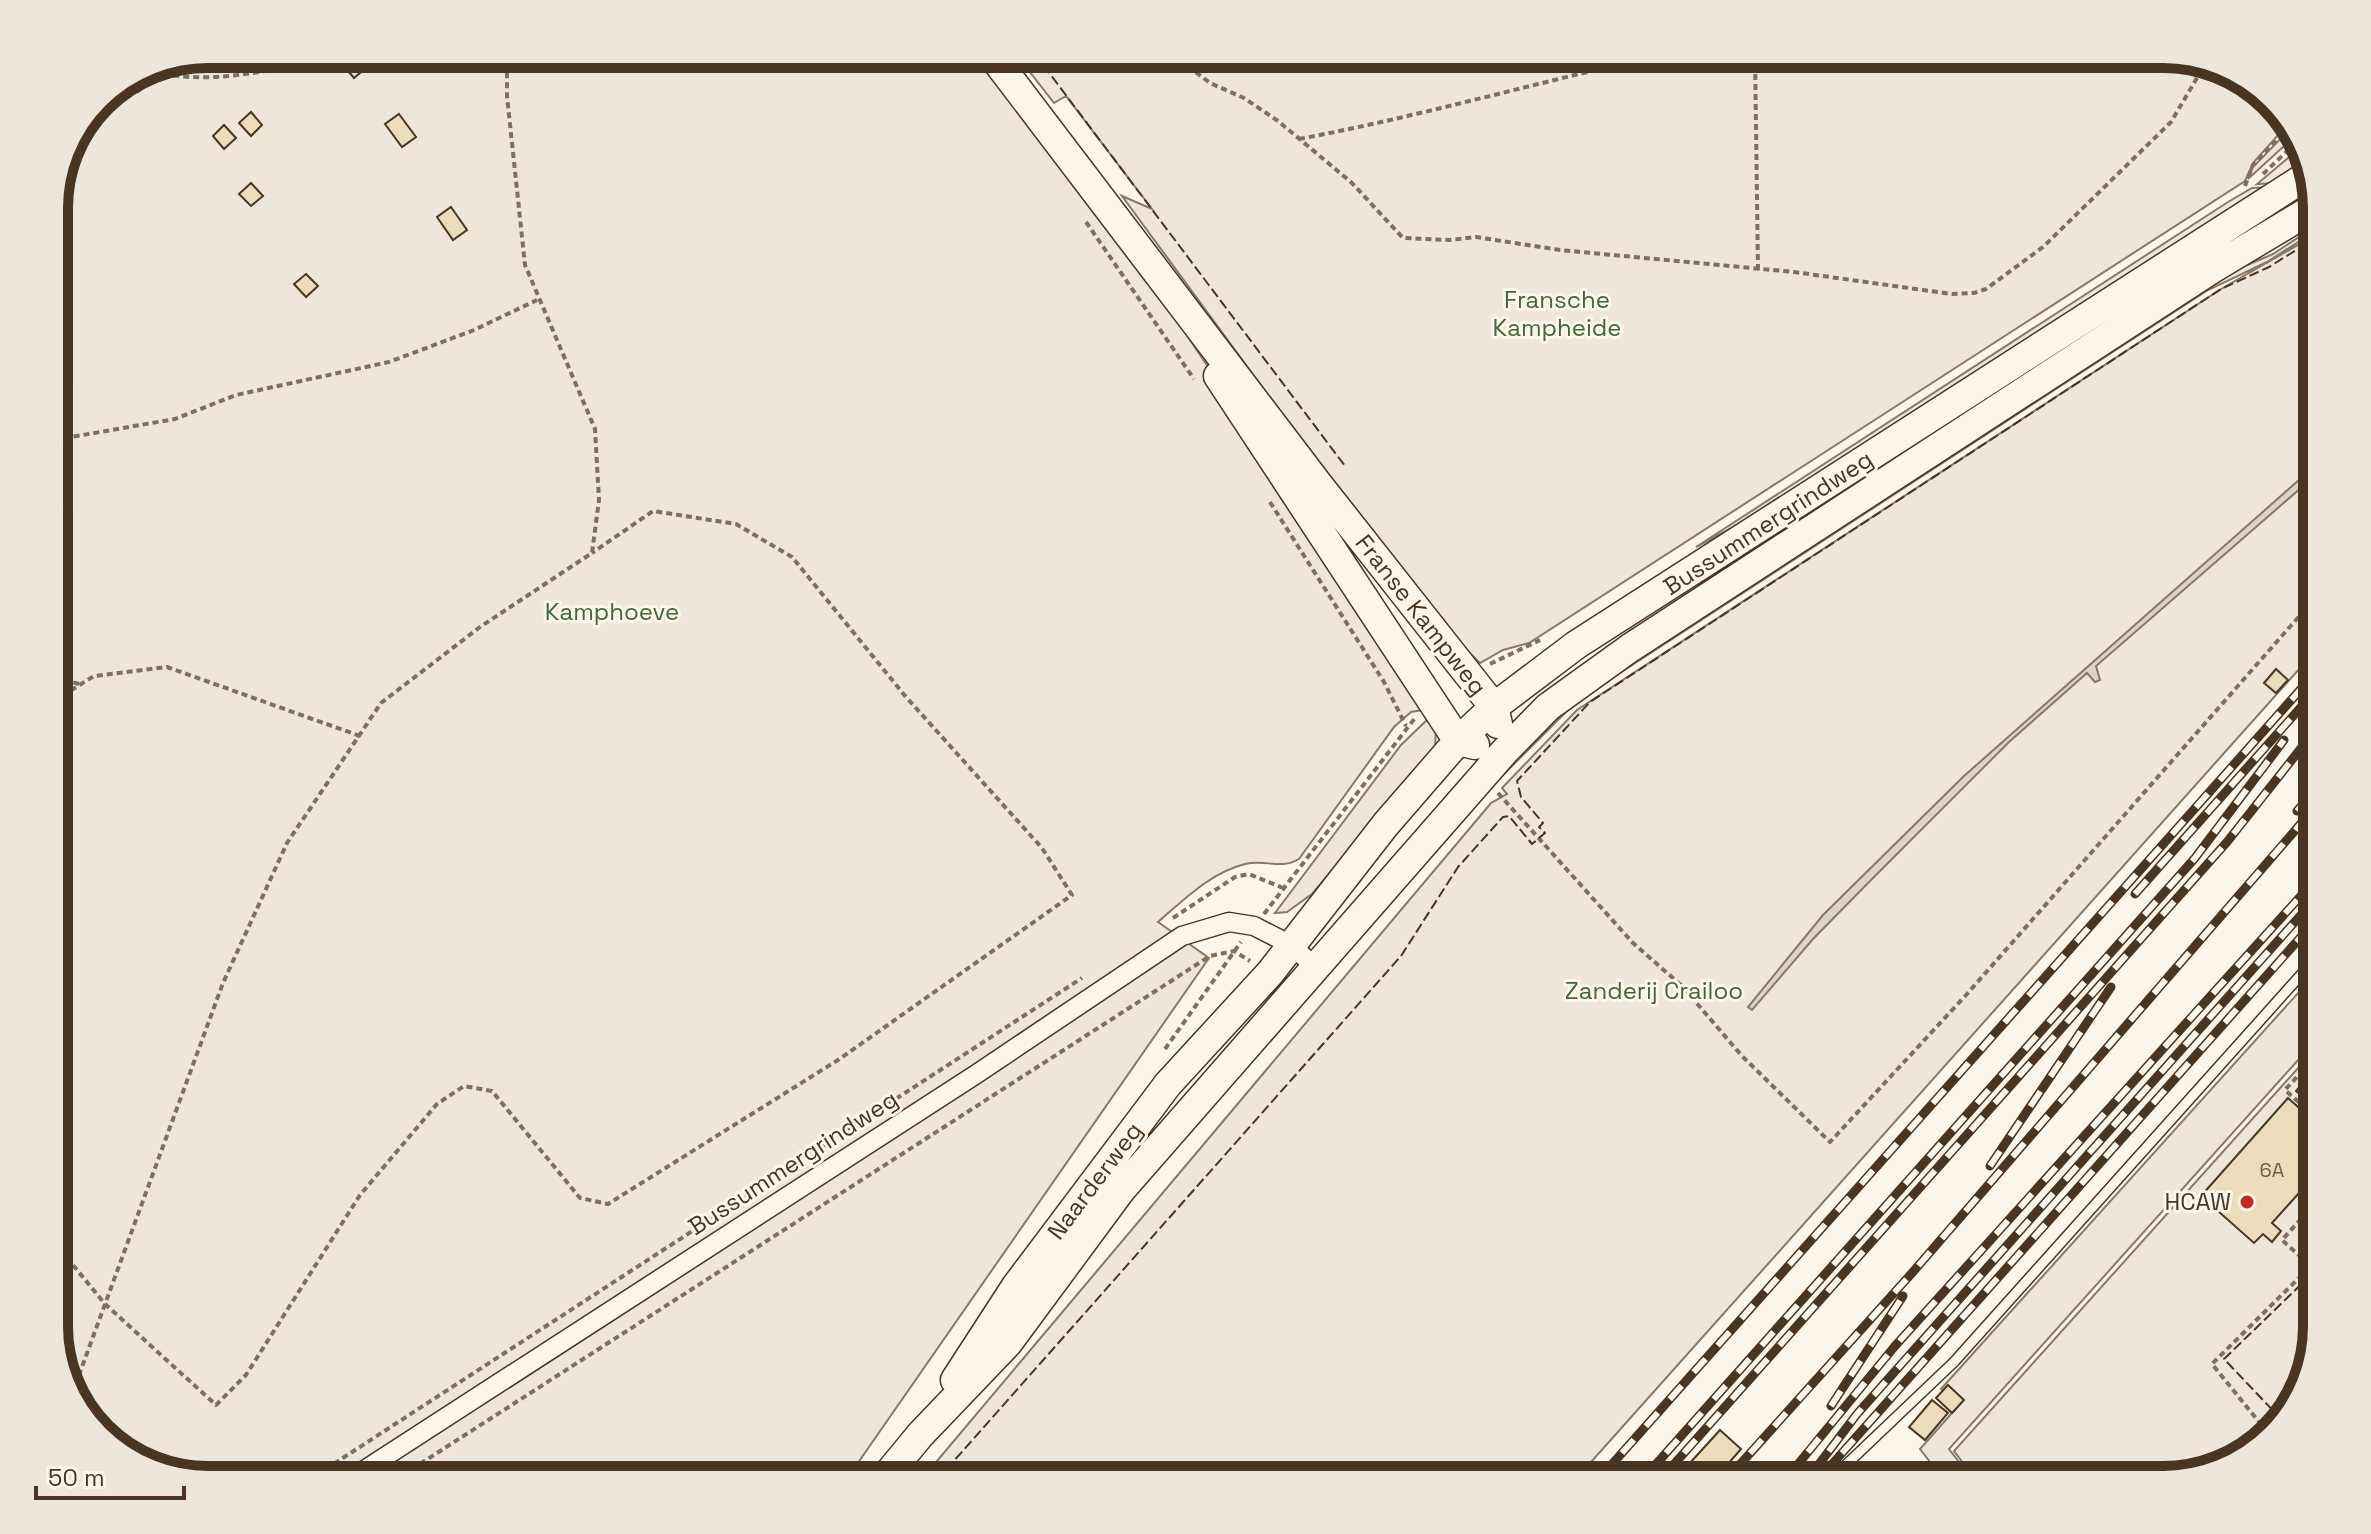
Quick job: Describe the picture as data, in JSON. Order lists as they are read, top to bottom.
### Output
{
  "streets": {
    "main road": ["Bussummergrindweg", "Franse Kampweg", "Naarderweg"]
  },
  "crossings": [
    ["Bussummergrindweg", "Franse Kampweg"],
    ["Bussummergrindweg", "Naarderweg"]
  ],
  "parks": ["Fransche Kampheide", "Kamphoeve", "Zanderij Crailoo"],
  "places": ["HCAW"],
  "house_numbers": ["6A"],
  "scale_bar": "50 m"
}
